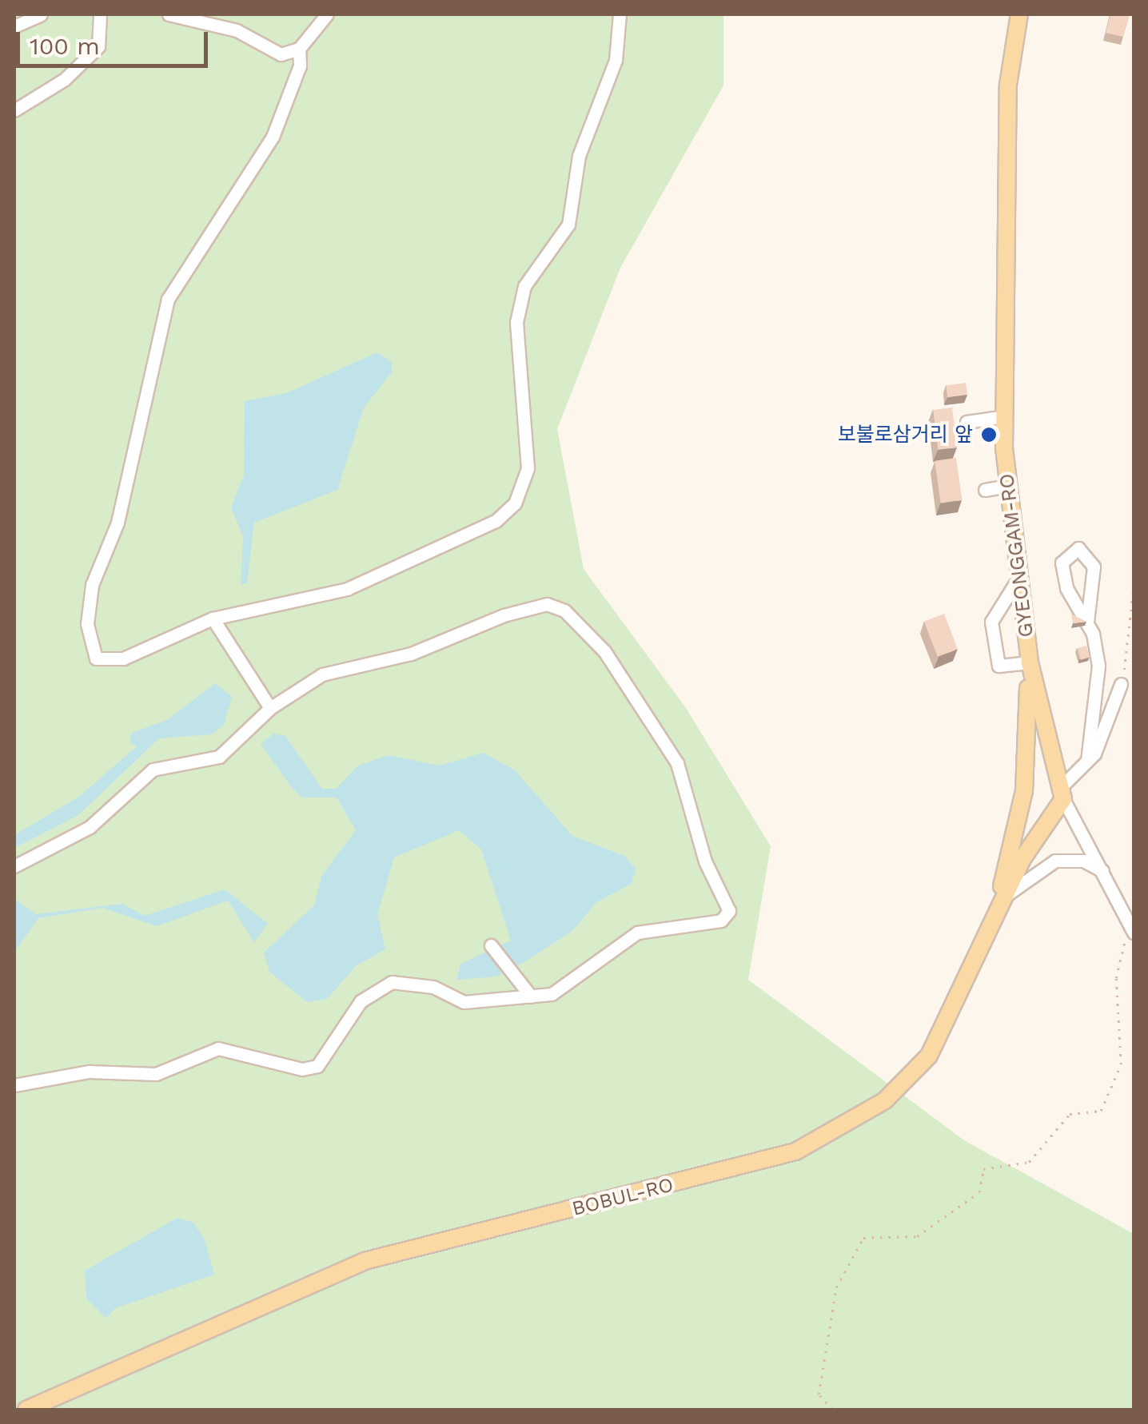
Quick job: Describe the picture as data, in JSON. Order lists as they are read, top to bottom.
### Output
{
  "streets": {
    "main road": ["GYEONGGAM-RO", "BOBUL-RO"]
  },
  "crossings": [
    ["GYEONGGAM-RO", "BOBUL-RO"]
  ],
  "places": ["보불로삼거리 앞"],
  "scale_bar": "100 m"
}
